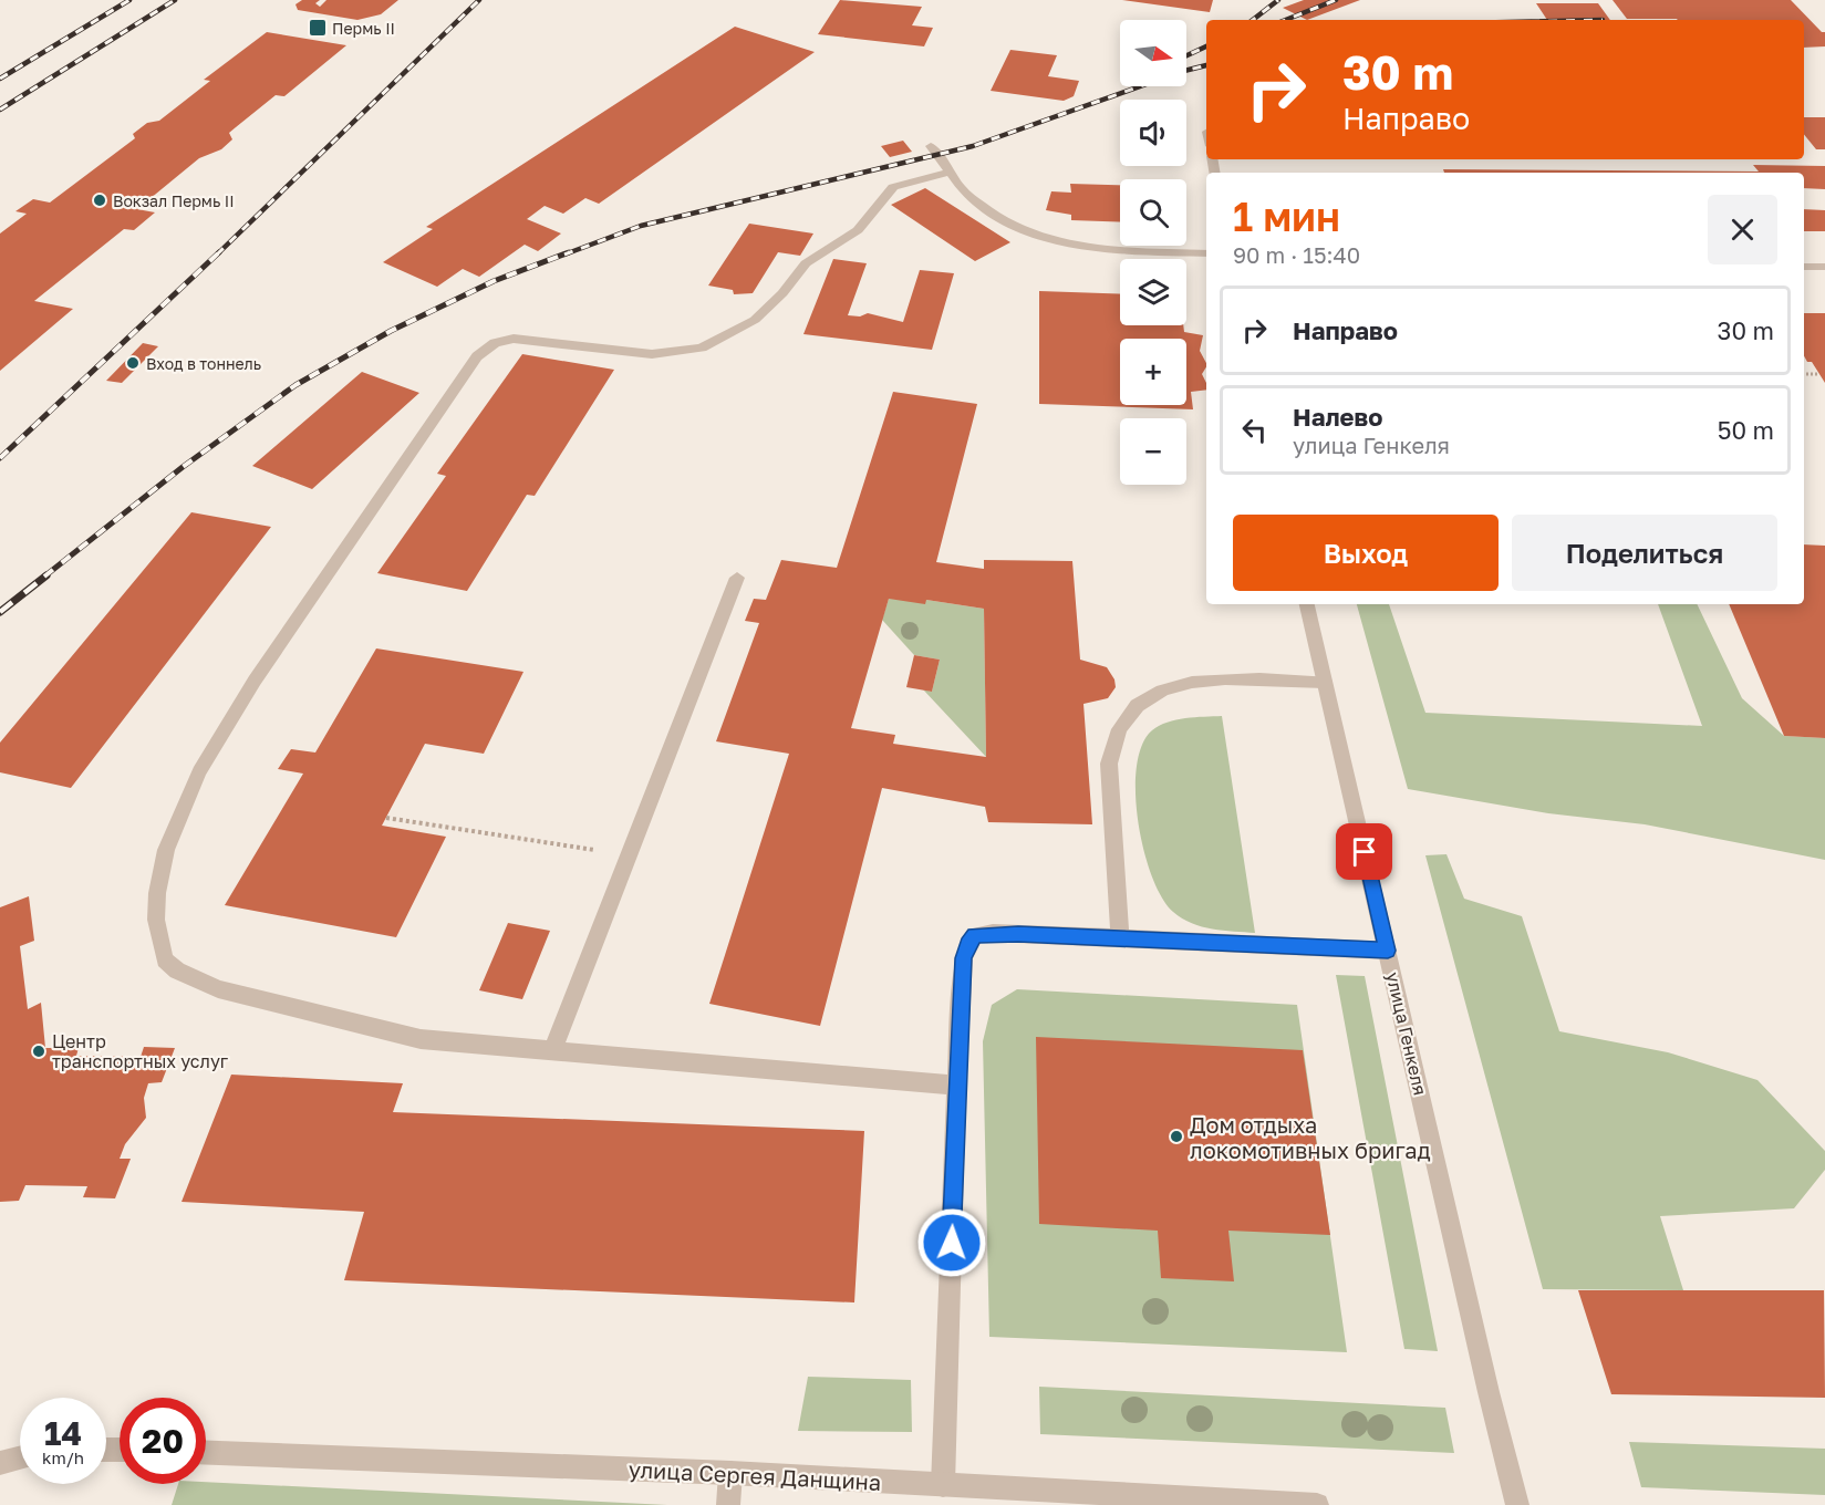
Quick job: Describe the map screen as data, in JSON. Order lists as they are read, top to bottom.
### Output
{
  "streets": {
    "street": ["улица Генкеля", "улица Сергея Данщина"]
  },
  "places": {
    "transit": ["Пермь II"],
    "other": [
      "Вокзал Пермь II",
      "Вход в тоннель",
      "Центр транспортных услуг",
      "Дом отдыха локомотивных бригад"
    ]
  },
  "north": "right",
  "page": {
    "map_buttons": ["+", "−"],
    "turn": ["30 m", "Направо"],
    "heading": ["1 мин", "90 m · 15:40"],
    "list": [
      {
        "name": "Направо",
        "value": "30 m"
      },
      {
        "name": "Налево",
        "note": "улица Генкеля",
        "value": "50 m"
      }
    ],
    "buttons": ["Выход", "Поделиться"],
    "speed": "14 km/h",
    "limit": "20"
  }
}
